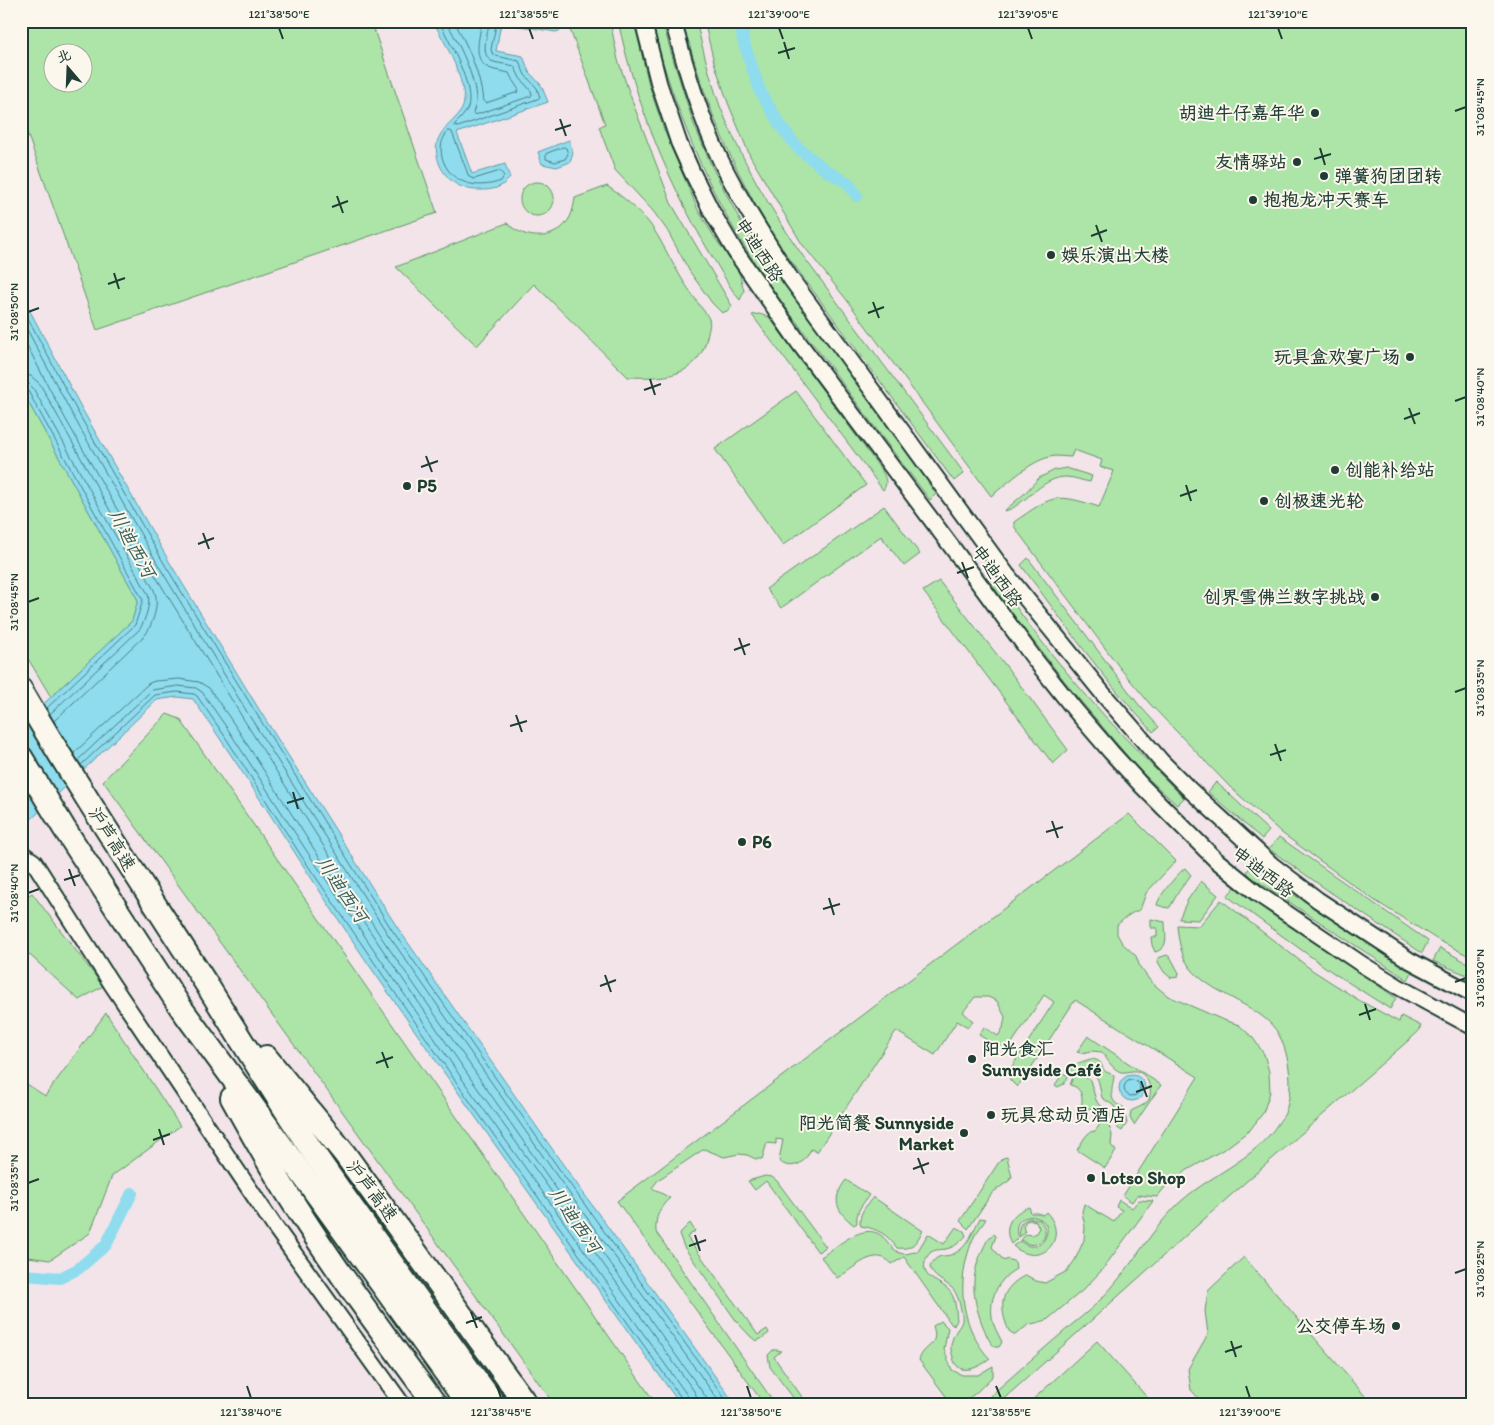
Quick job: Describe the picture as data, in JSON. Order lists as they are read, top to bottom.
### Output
{
  "streets": {
    "highway": ["沪芦高速"],
    "street": ["申迪西路"]
  },
  "water": ["川迪西河"],
  "places": [
    "胡迪牛仔嘉年华",
    "友情驿站",
    "弹簧狗团团转",
    "抱抱龙冲天赛车",
    "娱乐演出大楼",
    "玩具盒欢宴广场",
    "创能补给站",
    "P5",
    "创极速光轮",
    "创界雪佛兰数字挑战",
    "P6",
    "阳光食汇 Sunnyside Café",
    "玩具总动员酒店",
    "阳光简餐 Sunnyside Market",
    "Lotso Shop",
    "公交停车场"
  ],
  "north": "top",
  "coordinates": [
    "121°38'50\"E",
    "121°38'55\"E",
    "121°39'00\"E",
    "121°39'05\"E",
    "121°39'10\"E",
    "31°08'45\"N",
    "31°08'50\"N",
    "31°08'40\"N",
    "31°08'35\"N",
    "31°08'30\"N",
    "31°08'25\"N",
    "121°38'40\"E",
    "121°38'45\"E"
  ]
}
